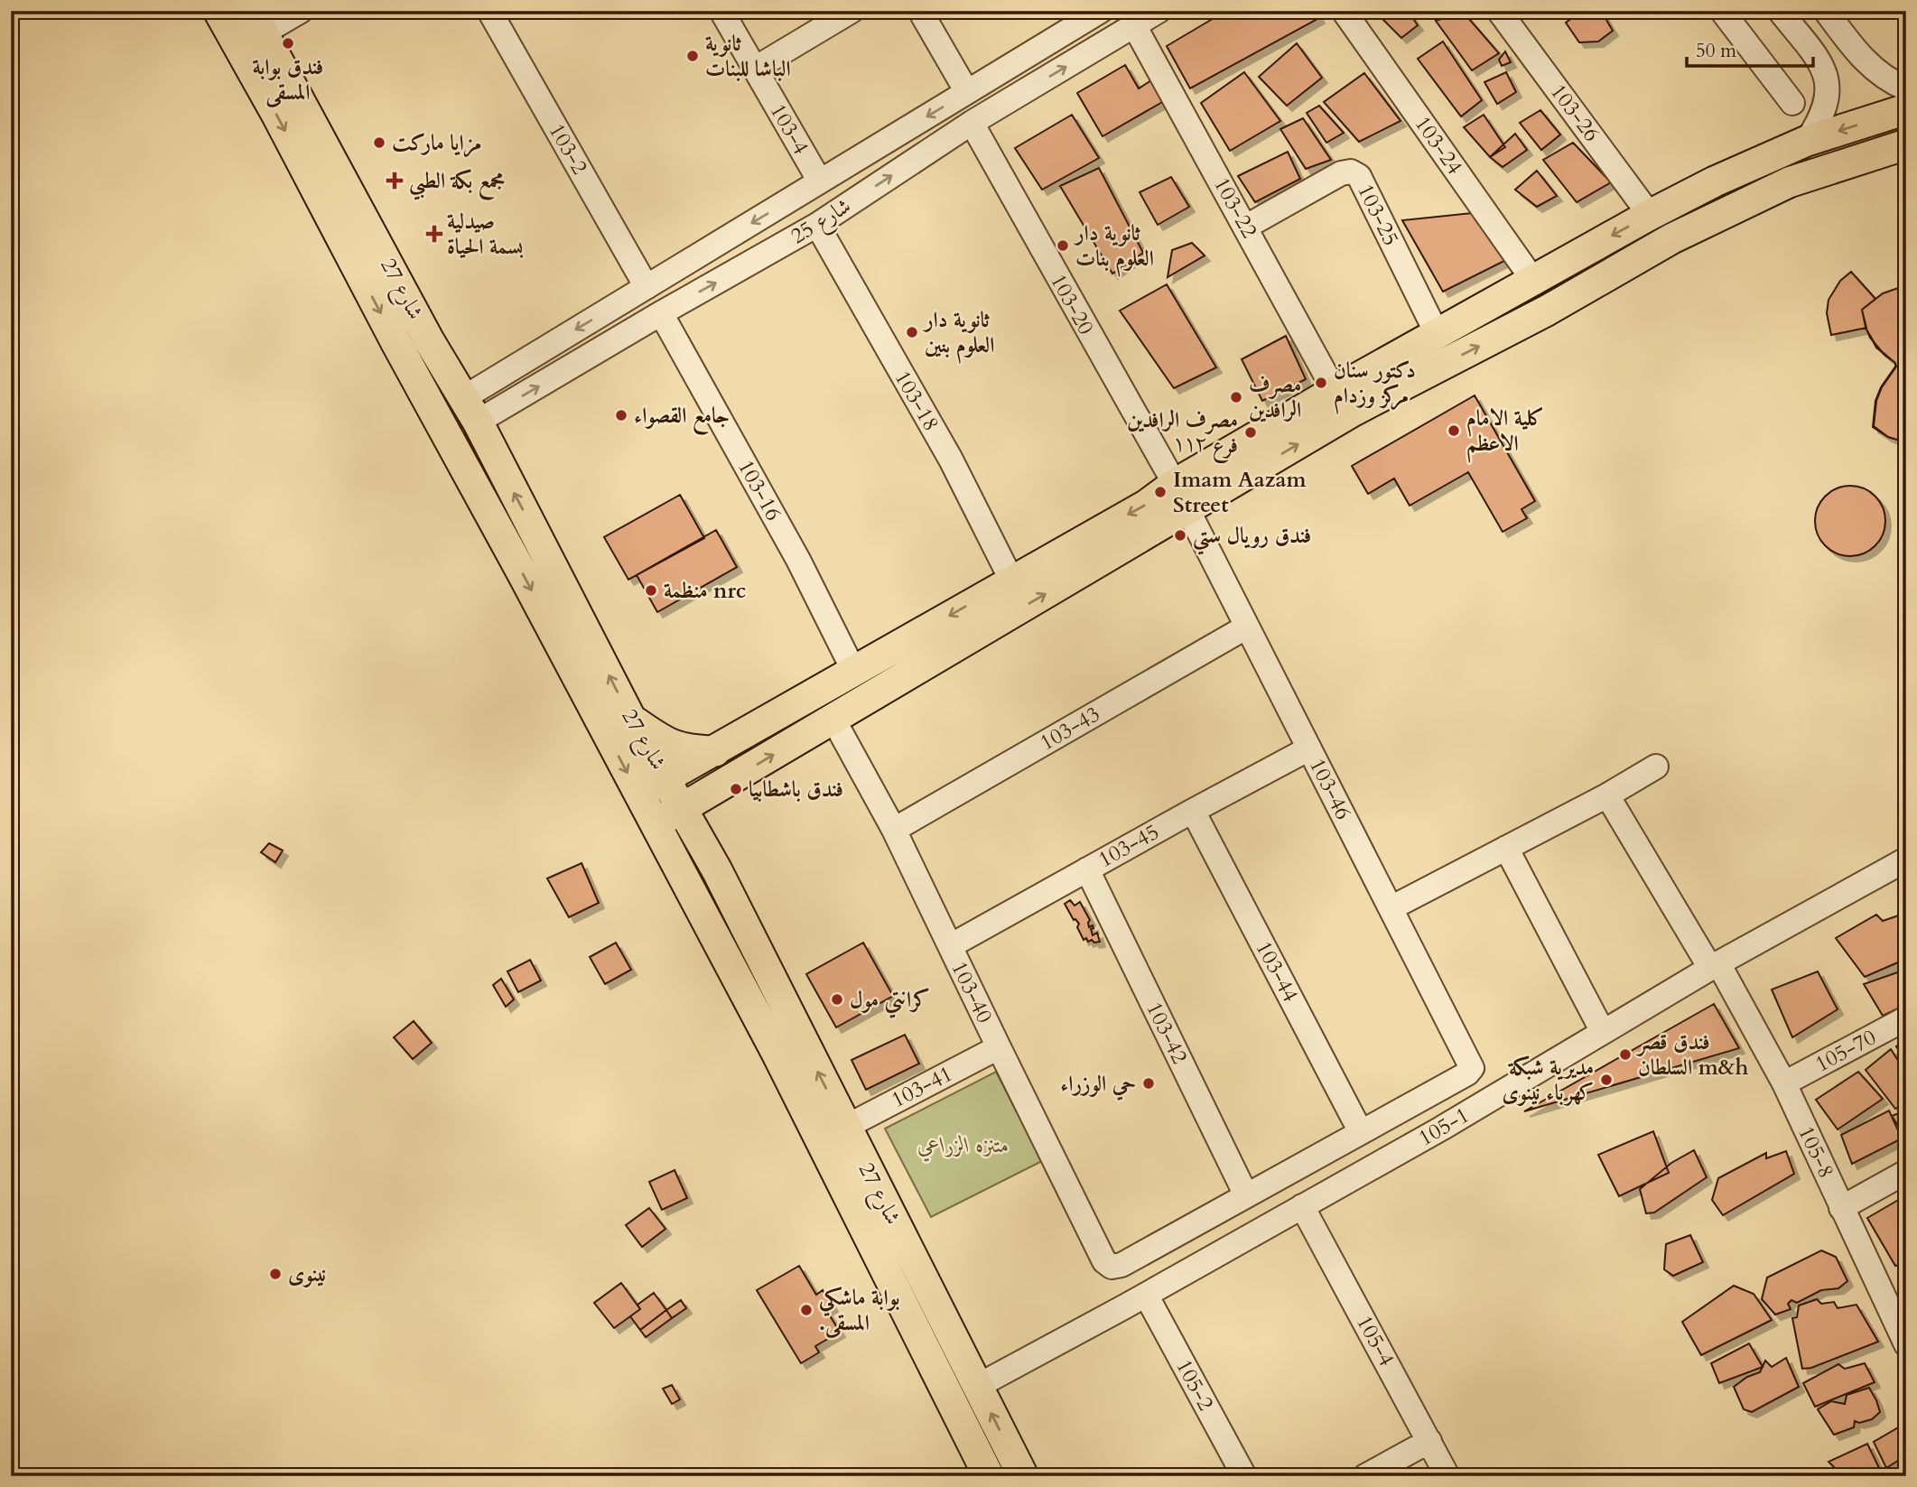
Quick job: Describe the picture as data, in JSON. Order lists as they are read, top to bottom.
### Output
{
  "streets": {
    "main road": ["شارع 27"],
    "street": [
      "103-26",
      "103-4",
      "103-24",
      "103-2",
      "103-22",
      "103-25",
      "شارع 25",
      "103-20",
      "103-18",
      "103-16",
      "103-43",
      "103-46",
      "103-45",
      "103-44",
      "103-40",
      "103-42",
      "105-70",
      "103-41",
      "105-1",
      "105-8",
      "105-4",
      "105-2"
    ]
  },
  "crossings": [
    ["103-4", "شارع 25"],
    ["103-2", "شارع 25"],
    ["103-22", "103-25"],
    ["103-22", "شارع 25"],
    ["شارع 25", "شارع 27"],
    ["شارع 25", "103-20"],
    ["شارع 25", "103-18"],
    ["شارع 25", "103-16"],
    ["شارع 27", "103-41"],
    ["شارع 27", "105-1"],
    ["103-43", "103-46"],
    ["103-43", "103-40"],
    ["103-46", "103-45"],
    ["103-45", "103-44"],
    ["103-45", "103-40"],
    ["103-45", "103-42"],
    ["103-40", "103-42"],
    ["103-40", "103-41"],
    ["105-70", "105-8"],
    ["105-1", "105-8"],
    ["105-1", "105-4"],
    ["105-1", "105-2"]
  ],
  "parks": ["متنزه الزراعي"],
  "places": {
    "other": [
      "فندق بوابة المسقى",
      "ثانوية الباشا للبنات",
      "مزايا ماركت",
      "ثانوية دار العلوم بنات",
      "ثانوية دار العلوم بنين",
      "دكتور سنان مركز وزدام",
      "مصرف الرافدين",
      "جامع القصواء",
      "كلية الامام الاعظم",
      "مصرف الرافدين فرع ١١٢",
      "Imam Aazam Street",
      "فندق رويال ستي",
      "منظمة nrc",
      "فندق باشطابيا",
      "كرانتي مول",
      "فندق قصر السلطان m&h",
      "مديرية شبكة كهرباء نينوى",
      "حي الوزراء",
      "نينوى",
      "بوابة ماشكي .المسقى"
    ],
    "health": ["مجمع بكة الطبي", "صيدلية بسمة الحياة"]
  },
  "scale_bar": "50 m"
}
